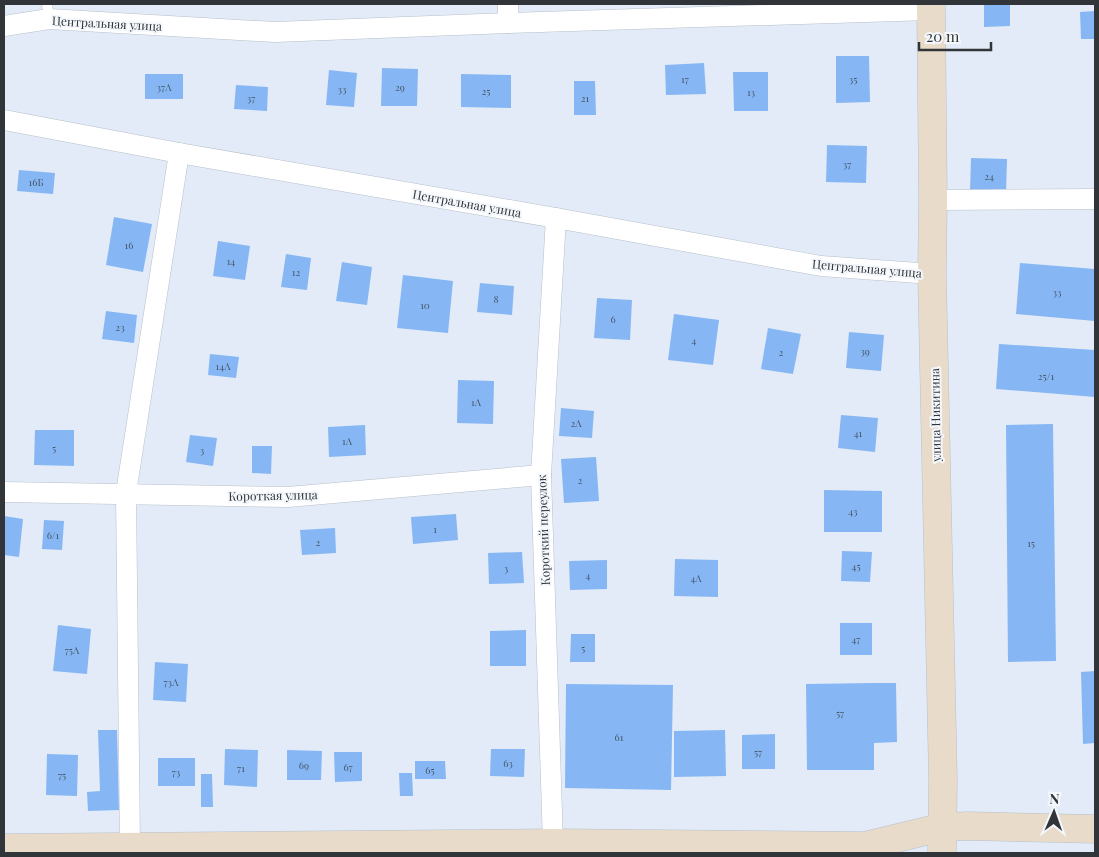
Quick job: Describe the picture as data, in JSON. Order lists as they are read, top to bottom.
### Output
{
  "streets": {
    "main road": ["улица Никитина"],
    "street": ["Центральная улица", "Короткая улица", "Короткий переулок"]
  },
  "crossings": [
    ["Центральная улица", "улица Никитина"],
    ["Центральная улица", "Короткий переулок"],
    ["Короткая улица", "Короткий переулок"]
  ],
  "house_numbers": [
    "17",
    "35",
    "37А",
    "29",
    "33",
    "25",
    "13",
    "37",
    "21",
    "37",
    "24",
    "16Б",
    "16",
    "14",
    "12",
    "33",
    "8",
    "10",
    "6",
    "23",
    "4",
    "39",
    "2",
    "14А",
    "25/1",
    "1А",
    "2А",
    "41",
    "1А",
    "5",
    "3",
    "2",
    "43",
    "1",
    "6/1",
    "2",
    "15",
    "45",
    "3",
    "4",
    "4А",
    "47",
    "5",
    "75А",
    "73А",
    "57",
    "61",
    "57",
    "63",
    "69",
    "67",
    "71",
    "65",
    "73",
    "75"
  ],
  "scale_bar": "20 m",
  "north": "top"
}
